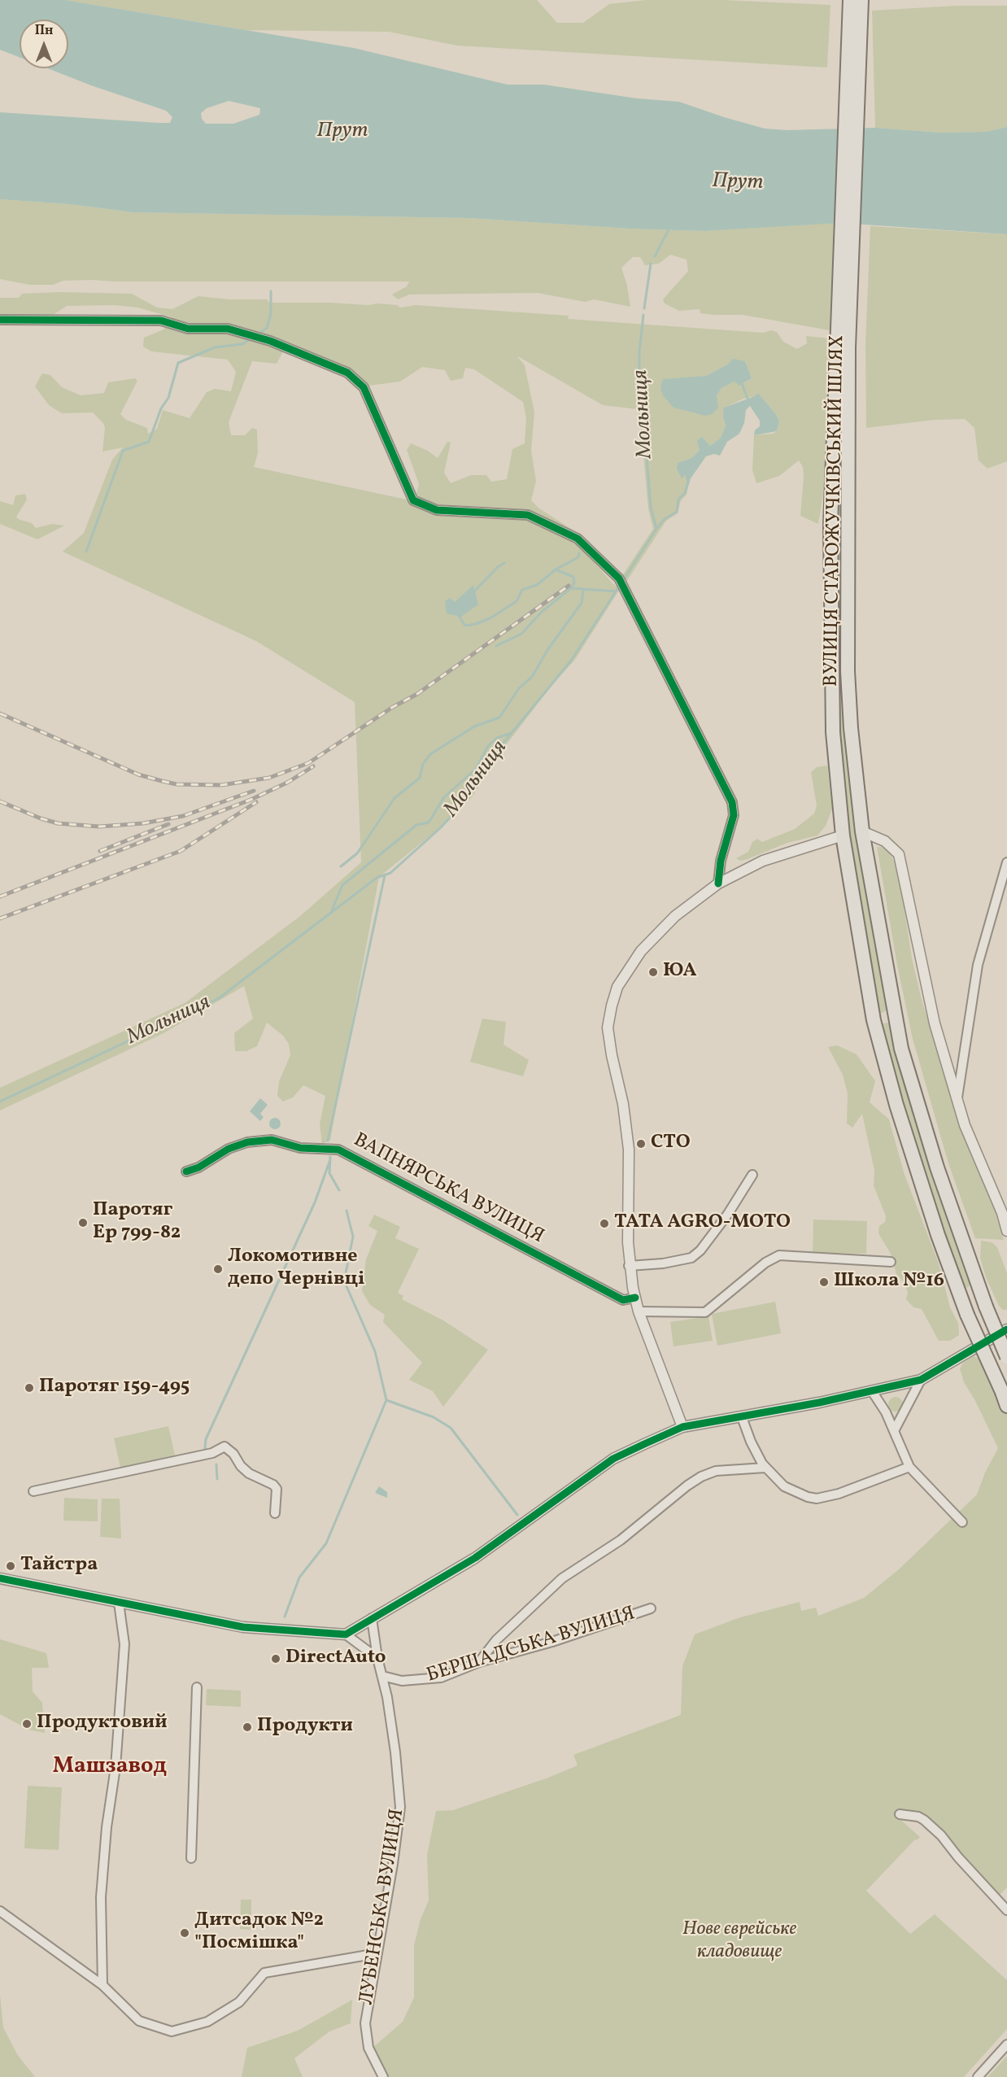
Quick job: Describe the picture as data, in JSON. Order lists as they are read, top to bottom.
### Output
{
  "streets": {
    "main road": ["ВУЛИЦЯ СТАРОЖУЧКІВСЬКИЙ ШЛЯХ"],
    "street": ["ВАПНЯРСЬКА ВУЛИЦЯ", "БЕРШАДСЬКА ВУЛИЦЯ", "ЛУБЕНСЬКА ВУЛИЦЯ"]
  },
  "crossings": [
    ["БЕРШАДСЬКА ВУЛИЦЯ", "ЛУБЕНСЬКА ВУЛИЦЯ"]
  ],
  "districts": ["Машзавод"],
  "water": ["Прут", "Мольниця"],
  "parks": ["Нове єврейське кладовище"],
  "places": [
    "ЮА",
    "СТО",
    "Паротяг Ер 799-82",
    "TATA AGRO-MOTO",
    "Локомотивне депо Чернівці",
    "Школа №16",
    "Паротяг 159-495",
    "Тайстра",
    "DirectAuto",
    "Продуктовий",
    "Продукти",
    "Дитсадок №2 \"Посмішка\""
  ],
  "north": "top"
}
